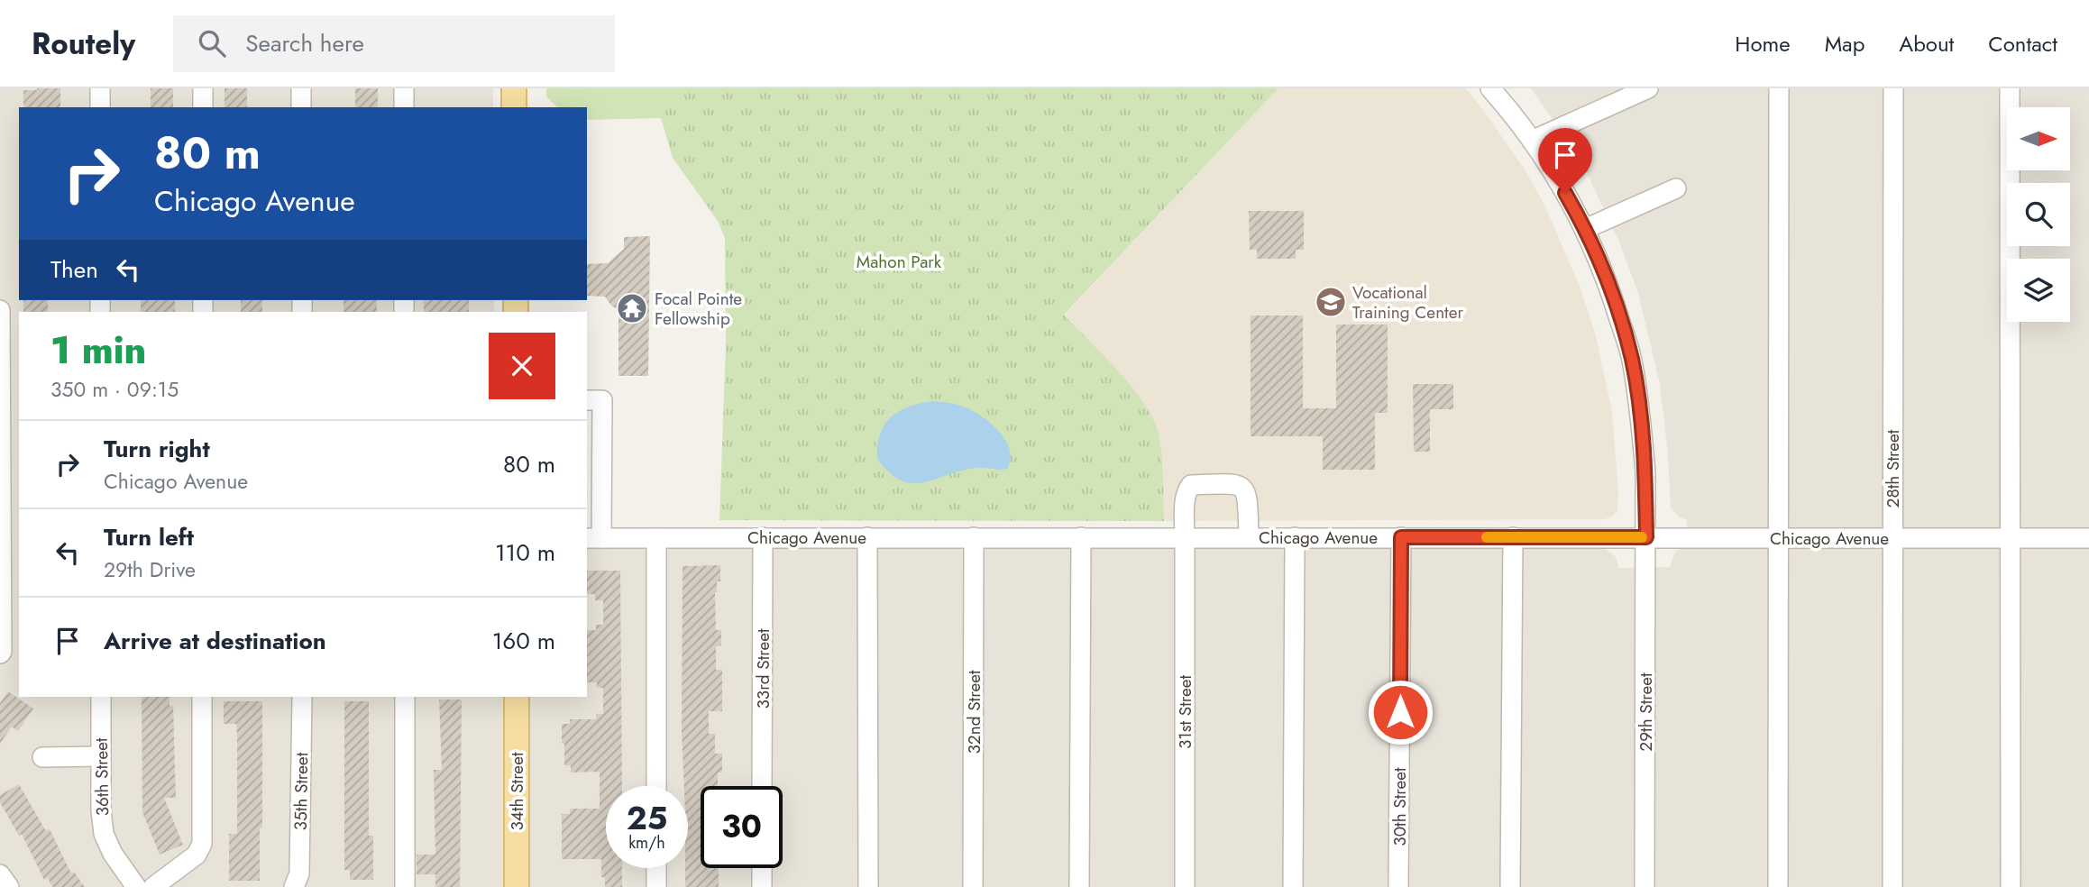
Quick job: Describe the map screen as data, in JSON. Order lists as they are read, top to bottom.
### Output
{
  "streets": {
    "main road": ["34th Street"],
    "street": [
      "28th Street",
      "Chicago Avenue",
      "33rd Street",
      "32nd Street",
      "31st Street",
      "29th Street",
      "36th Street",
      "35th Street",
      "30th Street"
    ]
  },
  "crossings": [
    ["28th Street", "Chicago Avenue"],
    ["Chicago Avenue", "33rd Street"],
    ["Chicago Avenue", "32nd Street"],
    ["Chicago Avenue", "31st Street"],
    ["Chicago Avenue", "29th Street"],
    ["Chicago Avenue", "30th Street"]
  ],
  "parks": ["Mahon Park"],
  "places": {
    "school or university": ["Vocational Training Center"],
    "temple": ["Focal Pointe Fellowship"]
  },
  "north": "right",
  "page": {
    "header": "Routely",
    "search": "Search here",
    "nav": [
      "Home",
      "Map",
      "About",
      "Contact"
    ],
    "turn": ["80 m", "Chicago Avenue"],
    "then": "Then",
    "heading": ["1 min", "350 m · 09:15"],
    "list": [
      {
        "name": "Turn right",
        "note": "Chicago Avenue",
        "value": "80 m"
      },
      {
        "name": "Turn left",
        "note": "29th Drive",
        "value": "110 m"
      },
      {
        "name": "Arrive at destination",
        "value": "160 m"
      }
    ],
    "speed": "25 km/h",
    "limit": "30"
  }
}
